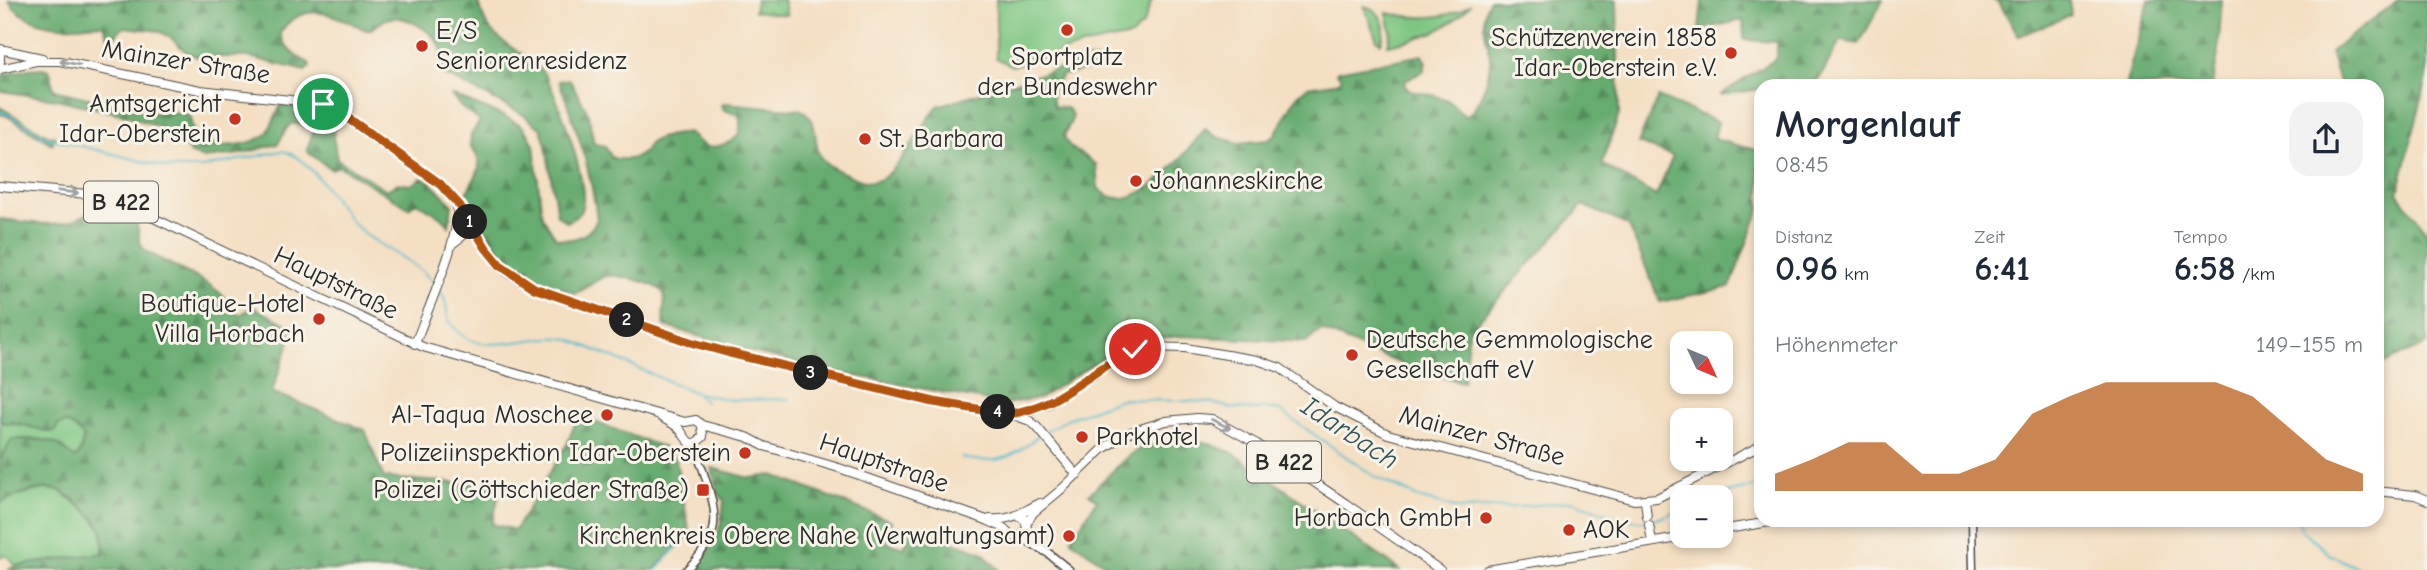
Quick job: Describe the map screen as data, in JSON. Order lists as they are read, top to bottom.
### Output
{
  "streets": {
    "main road": ["Mainzer Straße", "B 422", "Hauptstraße"]
  },
  "crossings": [
    ["Mainzer Straße", "B 422"],
    ["B 422", "Hauptstraße"]
  ],
  "one_way": ["Hauptstraße"],
  "water": ["Idarbach"],
  "places": {
    "other": [
      "Sportplatz der Bundeswehr",
      "E/S Seniorenresidenz",
      "Schützenverein 1858 Idar-Oberstein e.V.",
      "Amtsgericht Idar-Oberstein",
      "St. Barbara",
      "Johanneskirche",
      "Boutique-Hotel Villa Horbach",
      "Deutsche Gemmologische Gesellschaft eV",
      "Al-Taqua Moschee",
      "Parkhotel",
      "Polizeiinspektion Idar-Oberstein",
      "Horbach GmbH",
      "AOK",
      "Kirchenkreis Obere Nahe (Verwaltungsamt)"
    ],
    "transit": ["Polizei (Göttschieder Straße)"]
  },
  "north": "bottom right",
  "page": {
    "heading": ["Morgenlauf", "08:45"],
    "stats": [
      ["Distanz", "0.96 km"],
      ["Zeit", "6:41"],
      ["Tempo", "6:58 /km"]
    ],
    "pins": [
      "1",
      "2",
      "3",
      "4"
    ],
    "chart": ["Höhenmeter", "149–155 m"],
    "map_buttons": ["+", "−"]
  }
}
